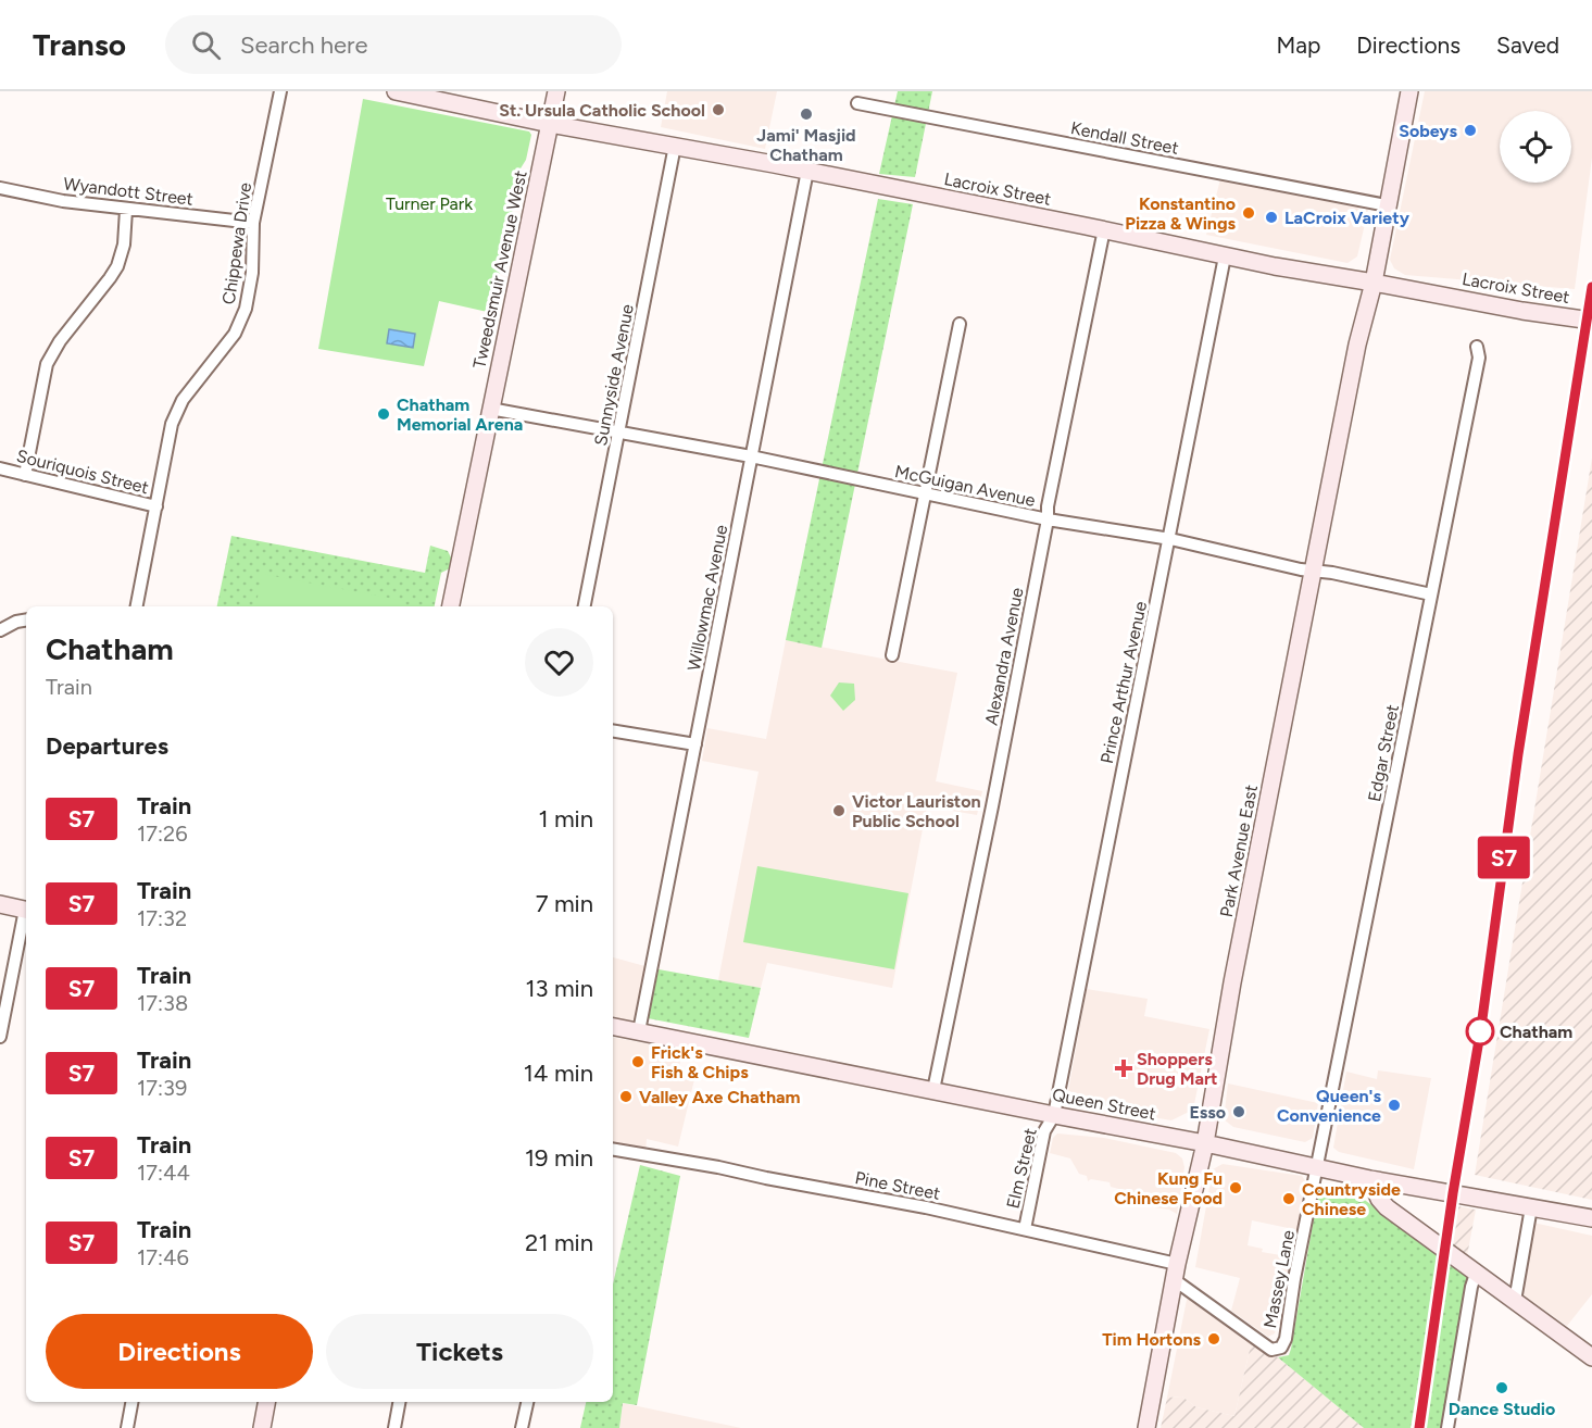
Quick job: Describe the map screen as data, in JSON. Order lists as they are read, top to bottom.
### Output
{
  "streets": {
    "main road": [
      "Lacroix Street",
      "Tweedsmuir Avenue West",
      "Park Avenue East",
      "Queen Street"
    ],
    "street": [
      "Kendall Street",
      "Wyandott Street",
      "Chippewa Drive",
      "Sunnyside Avenue",
      "Souriquois Street",
      "McGuigan Avenue",
      "Willowmac Avenue",
      "Alexandra Avenue",
      "Prince Arthur Avenue",
      "Edgar Street",
      "Elm Street",
      "Pine Street",
      "Massey Lane"
    ]
  },
  "crossings": [
    ["Kendall Street", "Park Avenue East"],
    ["Lacroix Street", "Tweedsmuir Avenue West"],
    ["Lacroix Street", "Sunnyside Avenue"],
    ["Lacroix Street", "Willowmac Avenue"],
    ["Lacroix Street", "Alexandra Avenue"],
    ["Lacroix Street", "Prince Arthur Avenue"],
    ["Lacroix Street", "Park Avenue East"],
    ["Wyandott Street", "Chippewa Drive"],
    ["Chippewa Drive", "Souriquois Street"],
    ["Tweedsmuir Avenue West", "McGuigan Avenue"],
    ["Sunnyside Avenue", "McGuigan Avenue"],
    ["McGuigan Avenue", "Willowmac Avenue"],
    ["McGuigan Avenue", "Alexandra Avenue"],
    ["McGuigan Avenue", "Prince Arthur Avenue"],
    ["McGuigan Avenue", "Edgar Street"],
    ["McGuigan Avenue", "Park Avenue East"],
    ["Willowmac Avenue", "Queen Street"],
    ["Alexandra Avenue", "Queen Street"],
    ["Prince Arthur Avenue", "Queen Street"],
    ["Prince Arthur Avenue", "Elm Street"],
    ["Edgar Street", "Queen Street"],
    ["Edgar Street", "Massey Lane"],
    ["Park Avenue East", "Queen Street"],
    ["Park Avenue East", "Pine Street"],
    ["Park Avenue East", "Massey Lane"],
    ["Queen Street", "Elm Street"],
    ["Queen Street", "Massey Lane"],
    ["Elm Street", "Pine Street"],
    ["Pine Street", "Massey Lane"]
  ],
  "parks": ["Turner Park"],
  "places": {
    "other": [
      "St. Ursula Catholic School",
      "Jami' Masjid Chatham",
      "Sobeys",
      "Konstantino Pizza & Wings",
      "LaCroix Variety",
      "Chatham Memorial Arena",
      "Victor Lauriston Public School",
      "Chatham",
      "Frick's Fish & Chips",
      "Valley Axe Chatham",
      "Queen's Convenience",
      "Esso",
      "Kung Fu Chinese Food",
      "Countryside Chinese",
      "Tim Hortons",
      "Dance Studio"
    ],
    "health": ["Shoppers Drug Mart"]
  },
  "page": {
    "header": "Transo",
    "search": "Search here",
    "nav": ["Map", "Directions", "Saved"],
    "on_map": "S7",
    "heading": [
      ["Chatham", "Train"],
      "Departures"
    ],
    "list": [
      {
        "mark": "S7",
        "name": "Train",
        "note": "17:26",
        "value": "1 min"
      },
      {
        "mark": "S7",
        "name": "Train",
        "note": "17:32",
        "value": "7 min"
      },
      {
        "mark": "S7",
        "name": "Train",
        "note": "17:38",
        "value": "13 min"
      },
      {
        "mark": "S7",
        "name": "Train",
        "note": "17:39",
        "value": "14 min"
      },
      {
        "mark": "S7",
        "name": "Train",
        "note": "17:44",
        "value": "19 min"
      },
      {
        "mark": "S7",
        "name": "Train",
        "note": "17:46",
        "value": "21 min"
      }
    ],
    "buttons": ["Directions", "Tickets"]
  }
}
